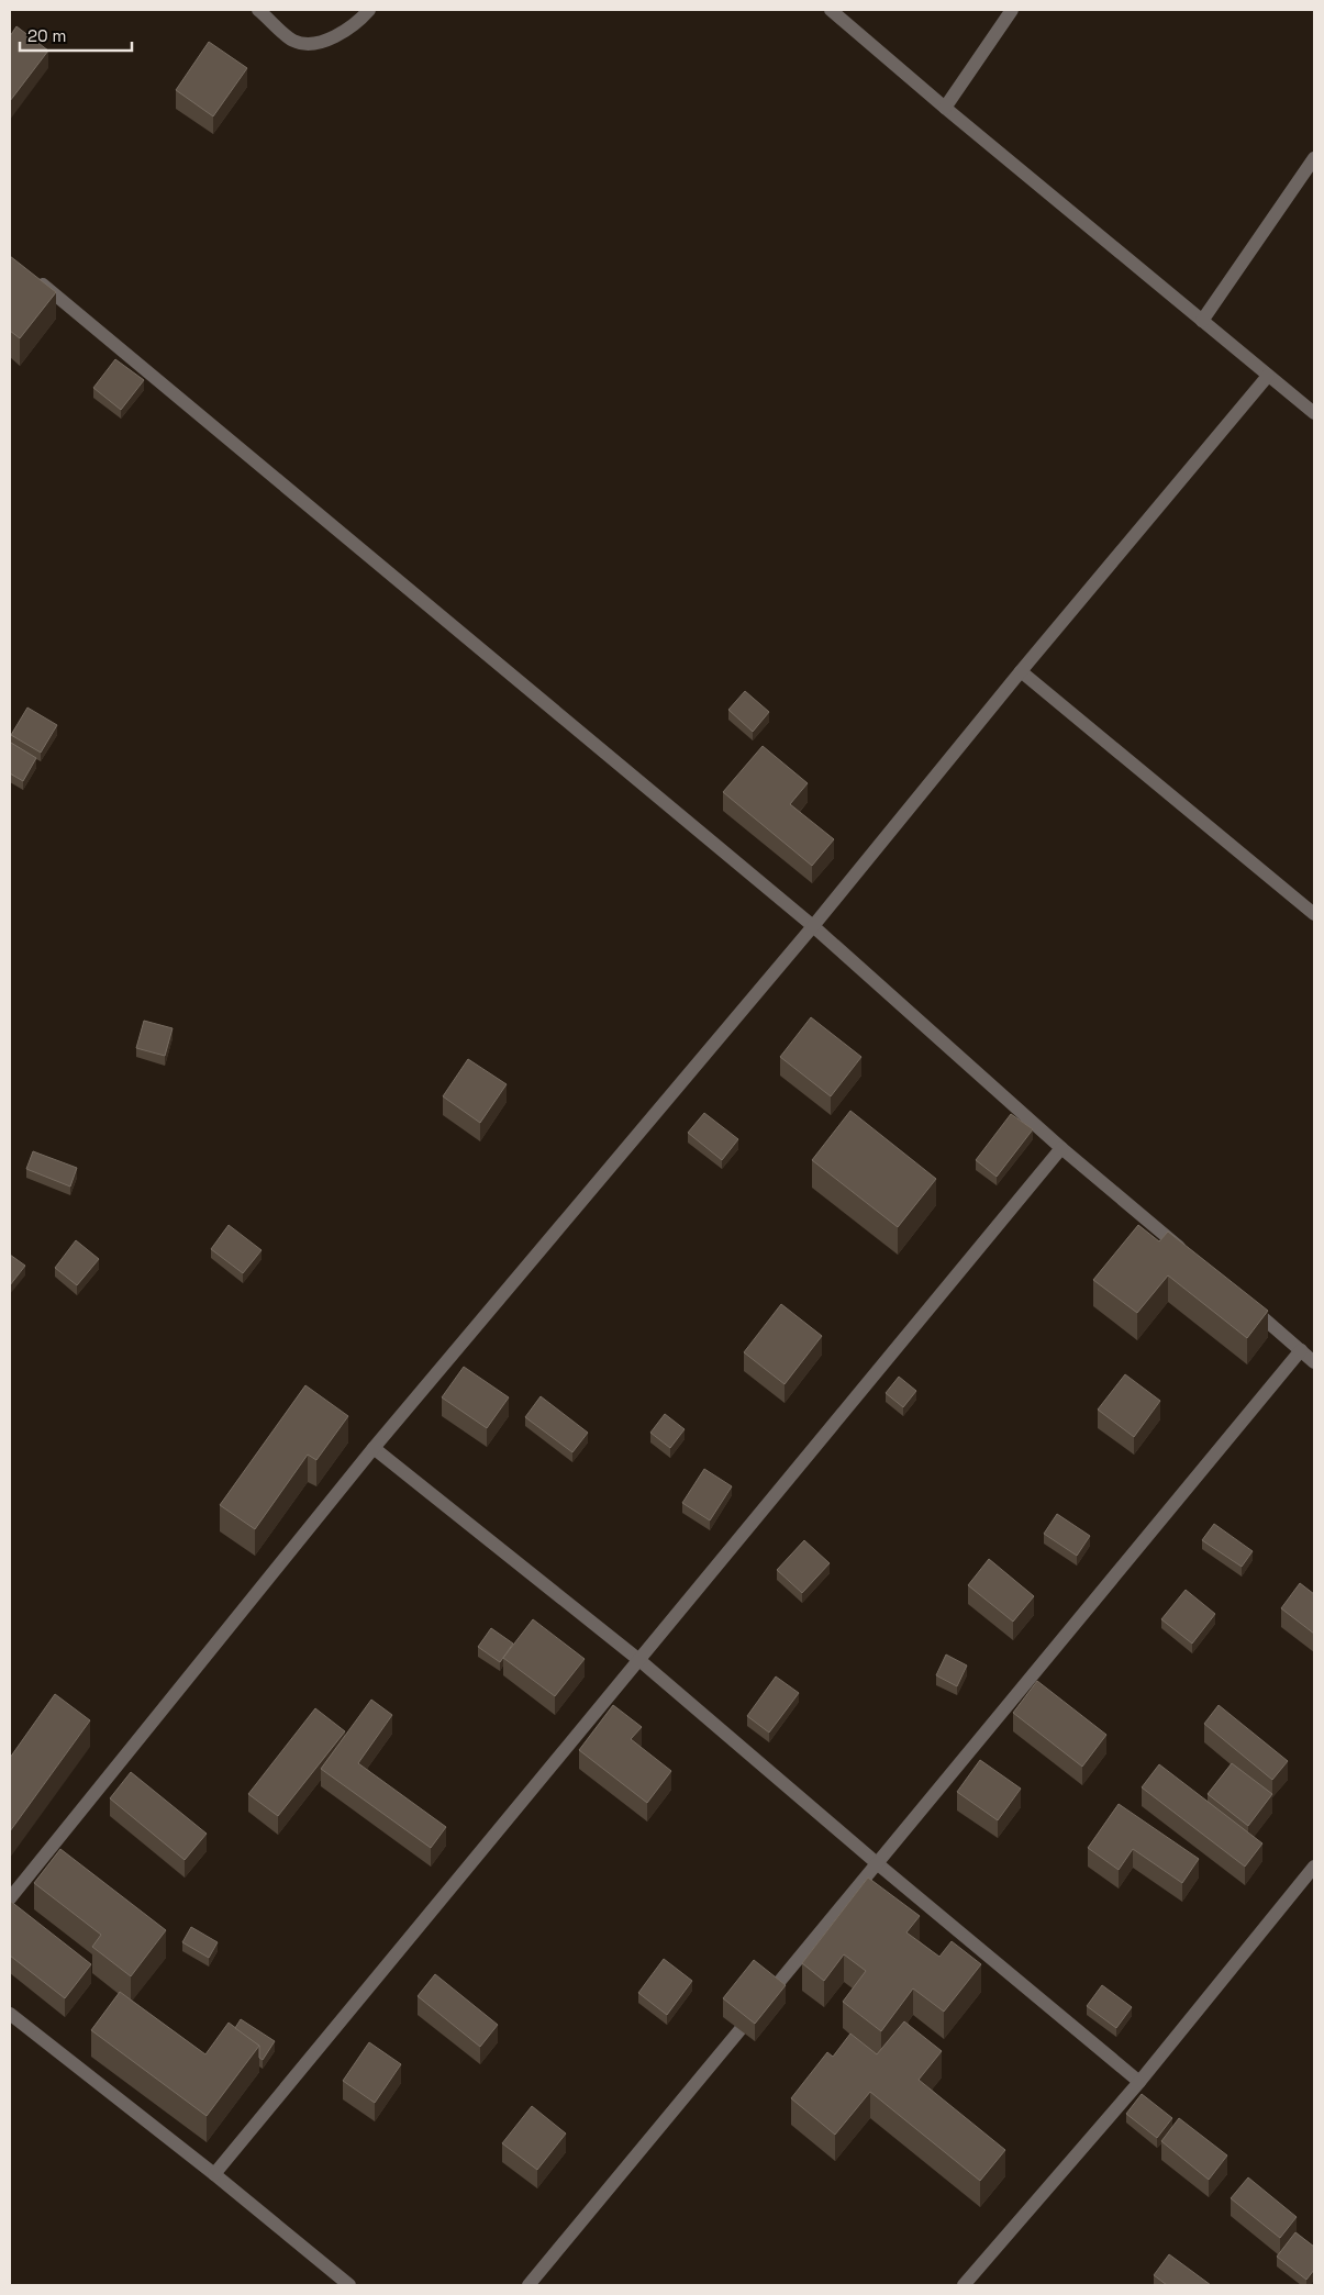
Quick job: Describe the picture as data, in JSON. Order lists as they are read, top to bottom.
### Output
{
  "scale_bar": "20 m"
}
